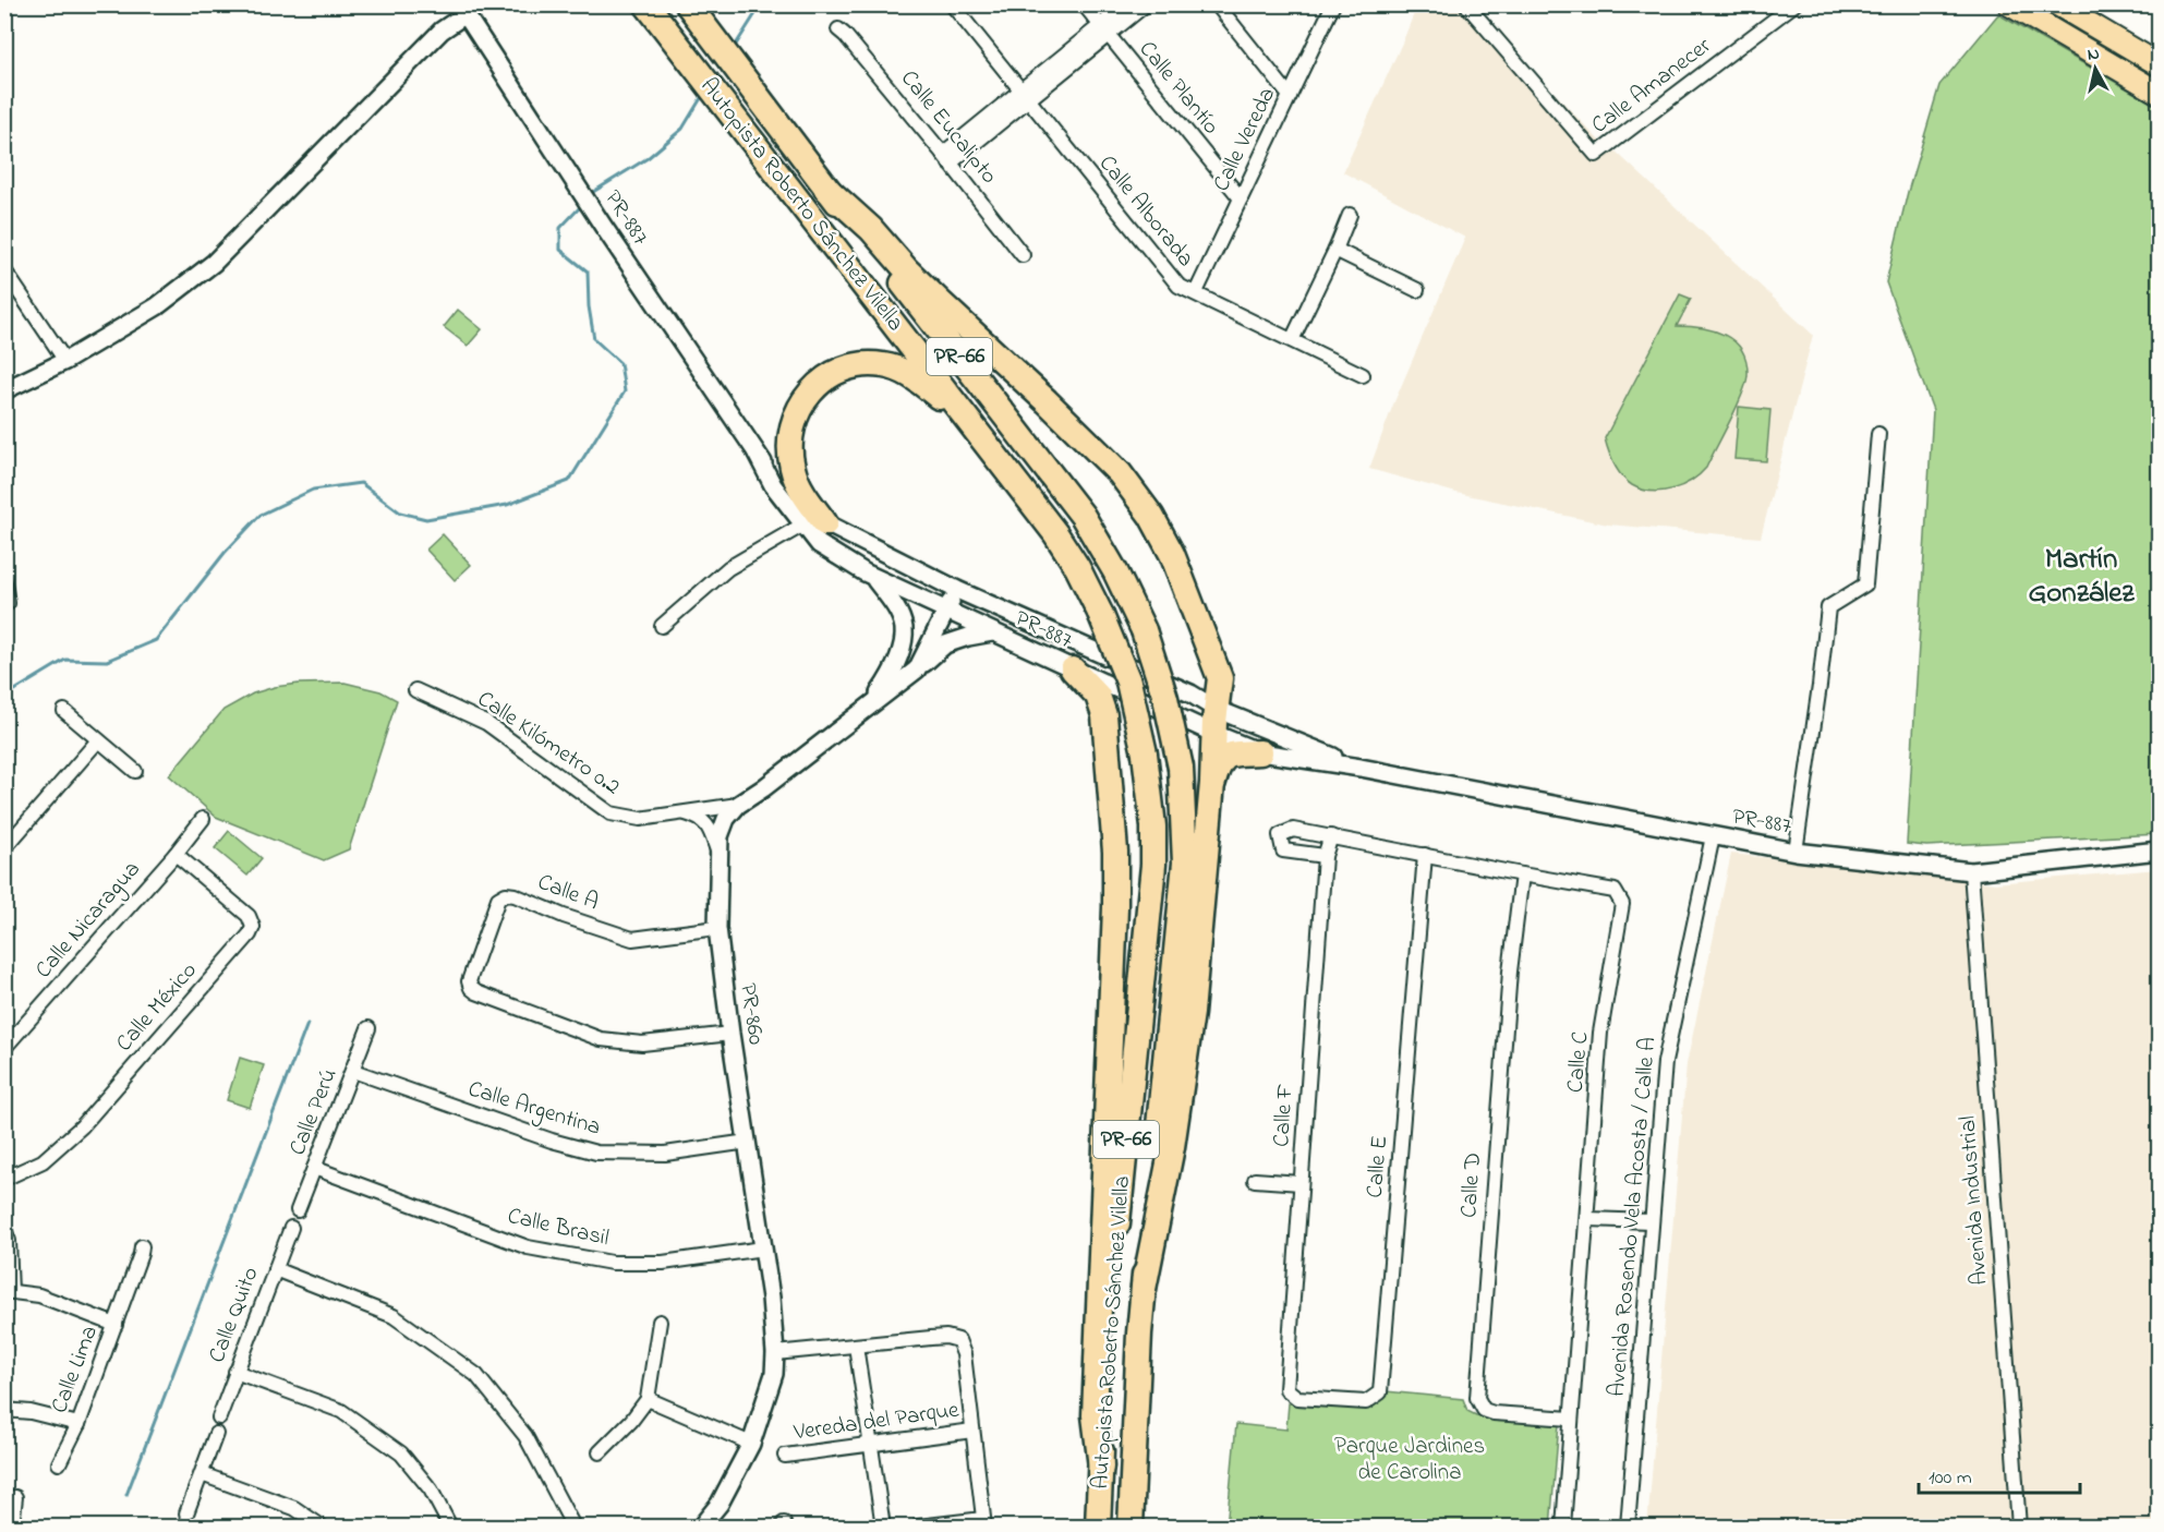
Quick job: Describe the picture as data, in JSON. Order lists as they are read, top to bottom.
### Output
{
  "streets": {
    "highway": ["Autopista Roberto Sánchez Vilella", "PR-66"],
    "street": [
      "Calle Amanecer",
      "Calle Plantío",
      "Calle Eucalipto",
      "Calle Vereda",
      "Calle Alborada",
      "PR-887",
      "Calle Kilómetro 0.2",
      "Calle A",
      "Calle Nicaragua",
      "Calle México",
      "PR-860",
      "Calle C",
      "Calle Argentina",
      "Calle Perú",
      "Calle F",
      "Calle E",
      "Calle D",
      "Avenida Industrial",
      "Avenida Rosendo Vela Acosta / Calle A",
      "Calle Brasil",
      "Calle Quito",
      "Calle Lima",
      "Vereda del Parque"
    ]
  },
  "crossings": [
    ["Calle Plantío", "Calle Vereda"],
    ["Calle Vereda", "Calle Alborada"],
    ["PR-887", "PR-860"],
    ["PR-887", "Avenida Industrial"],
    ["PR-887", "Avenida Rosendo Vela Acosta / Calle A"],
    ["Calle Kilómetro 0.2", "PR-860"],
    ["Calle A", "PR-860"],
    ["Calle Nicaragua", "Calle México"],
    ["PR-860", "Calle Argentina"],
    ["PR-860", "Calle Brasil"],
    ["Calle C", "Calle F"],
    ["Calle C", "Calle E"],
    ["Calle C", "Calle D"],
    ["Calle Argentina", "Calle Perú"],
    ["Calle Perú", "Calle Brasil"],
    ["Calle F", "Calle E"]
  ],
  "districts": ["Martín González"],
  "parks": ["Parque Jardines de Carolina"],
  "scale_bar": "100 m",
  "north": "top"
}
